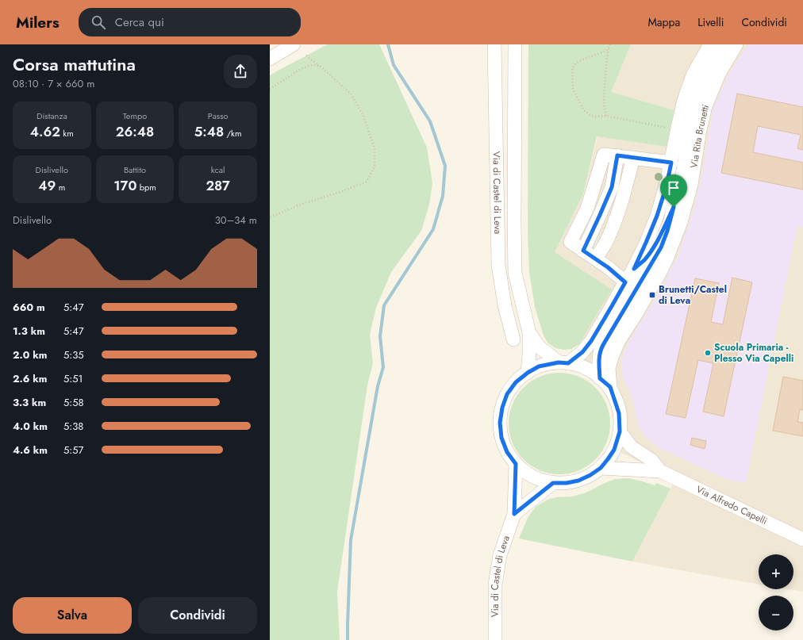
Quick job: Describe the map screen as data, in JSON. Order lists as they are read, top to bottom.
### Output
{
  "streets": {
    "street": ["Via Rita Brunetti", "Via di Castel di Leva", "Via Alfredo Capelli"]
  },
  "crossings": [
    ["Via Rita Brunetti", "Via di Castel di Leva"],
    ["Via Rita Brunetti", "Via Alfredo Capelli"]
  ],
  "places": {
    "transit": ["Brunetti/Castel di Leva"],
    "other": ["Scuola Primaria - Plesso Via Capelli"]
  },
  "page": {
    "header": "Milers",
    "search": "Cerca qui",
    "nav": ["Mappa", "Livelli", "Condividi"],
    "heading": ["Corsa mattutina", "08:10 · 7 × 660 m"],
    "stats": [
      ["Distanza", "4.62 km"],
      ["Tempo", "26:48"],
      ["Passo", "5:48 /km"],
      ["Dislivello", "49 m"],
      ["Battito", "170 bpm"],
      ["kcal", "287"]
    ],
    "chart": ["Dislivello", "30–34 m"],
    "list": [
      {
        "name": "660 m",
        "note": "5:47"
      },
      {
        "name": "1.3 km",
        "note": "5:47"
      },
      {
        "name": "2.0 km",
        "note": "5:35"
      },
      {
        "name": "2.6 km",
        "note": "5:51"
      },
      {
        "name": "3.3 km",
        "note": "5:58"
      },
      {
        "name": "4.0 km",
        "note": "5:38"
      },
      {
        "name": "4.6 km",
        "note": "5:57"
      }
    ],
    "map_buttons": ["+", "−"],
    "buttons": ["Salva", "Condividi"]
  }
}
